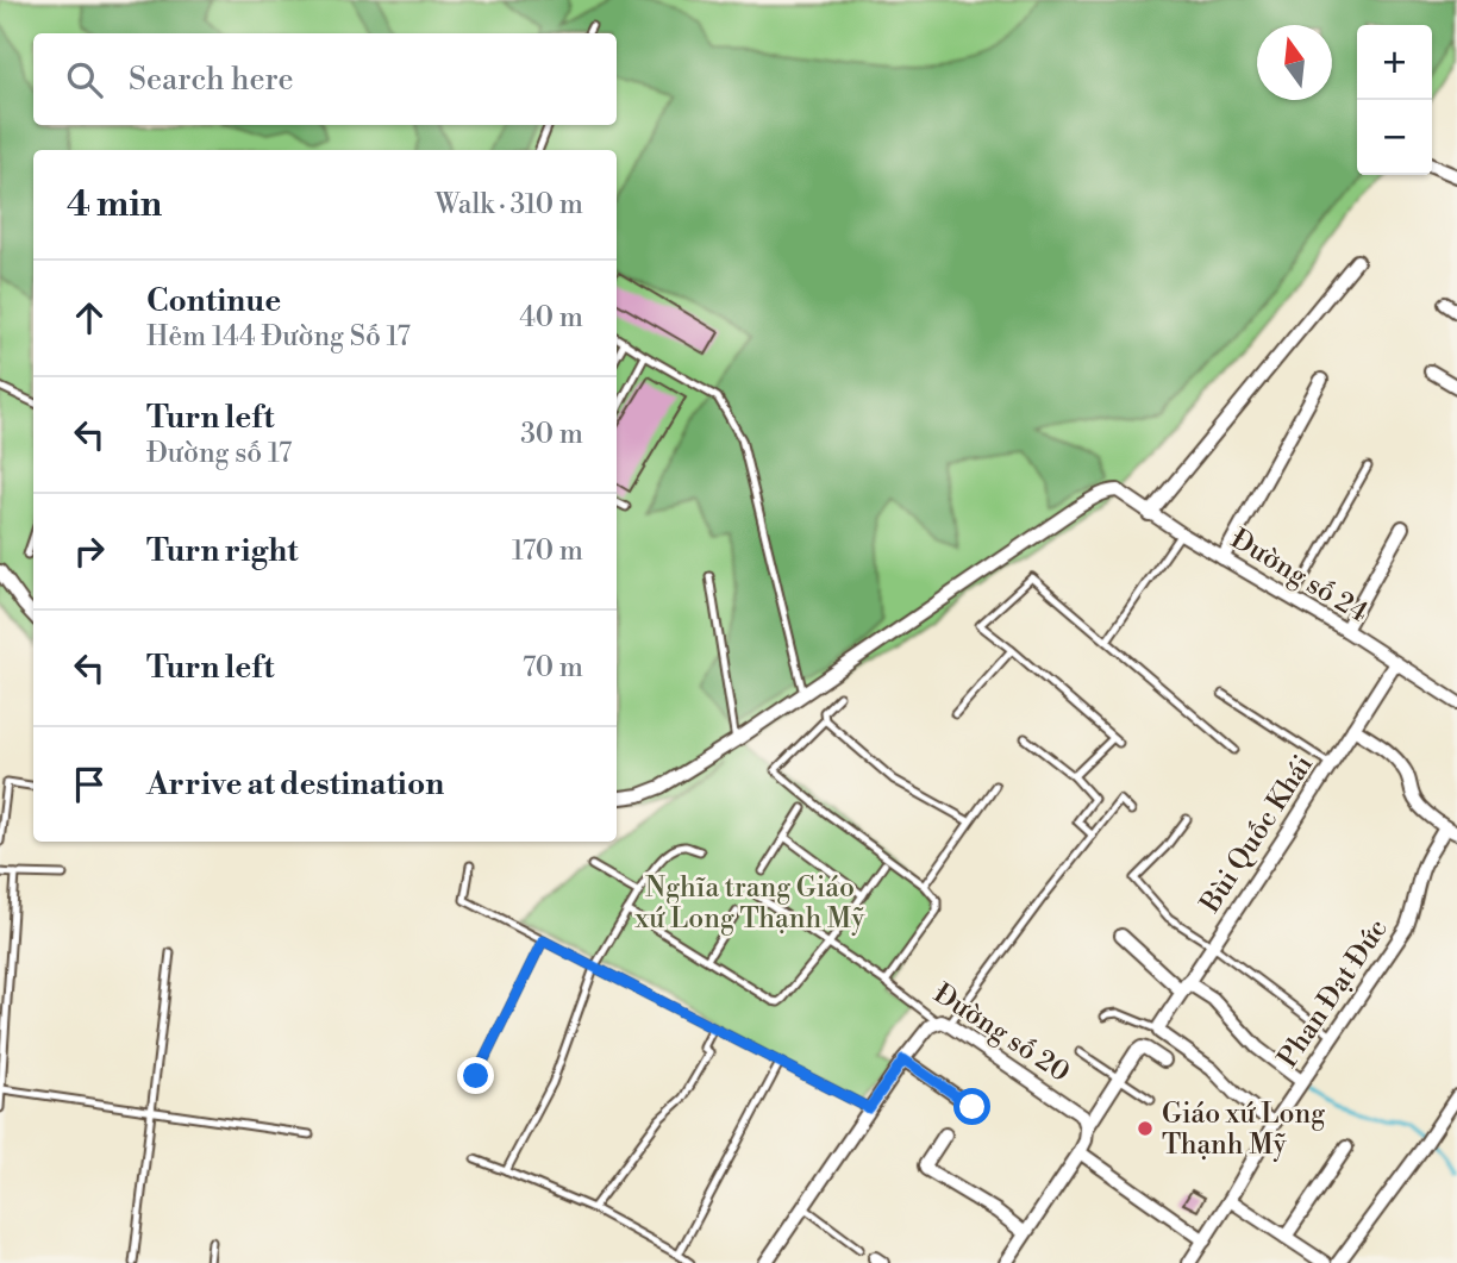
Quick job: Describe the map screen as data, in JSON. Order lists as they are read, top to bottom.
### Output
{
  "streets": {
    "street": [
      "Đường số 24",
      "Bùi Quốc Khái",
      "Phan Đạt Đức",
      "Đường số 20"
    ]
  },
  "crossings": [
    ["Đường số 24", "Bùi Quốc Khái"]
  ],
  "parks": ["Nghĩa trang Giáo xứ Long Thạnh Mỹ"],
  "places": ["Giáo xứ Long Thạnh Mỹ"],
  "north": "top",
  "page": {
    "map_buttons": ["+", "−"],
    "search": "Search here",
    "heading": ["4 min", "Walk · 310 m"],
    "list": [
      ["Continue", "Hẻm 144 Đường Số 17", "40 m"],
      ["Turn left", "Đường số 17", "30 m"],
      ["Turn right", "170 m"],
      ["Turn left", "70 m"],
      "Arrive at destination"
    ]
  }
}
